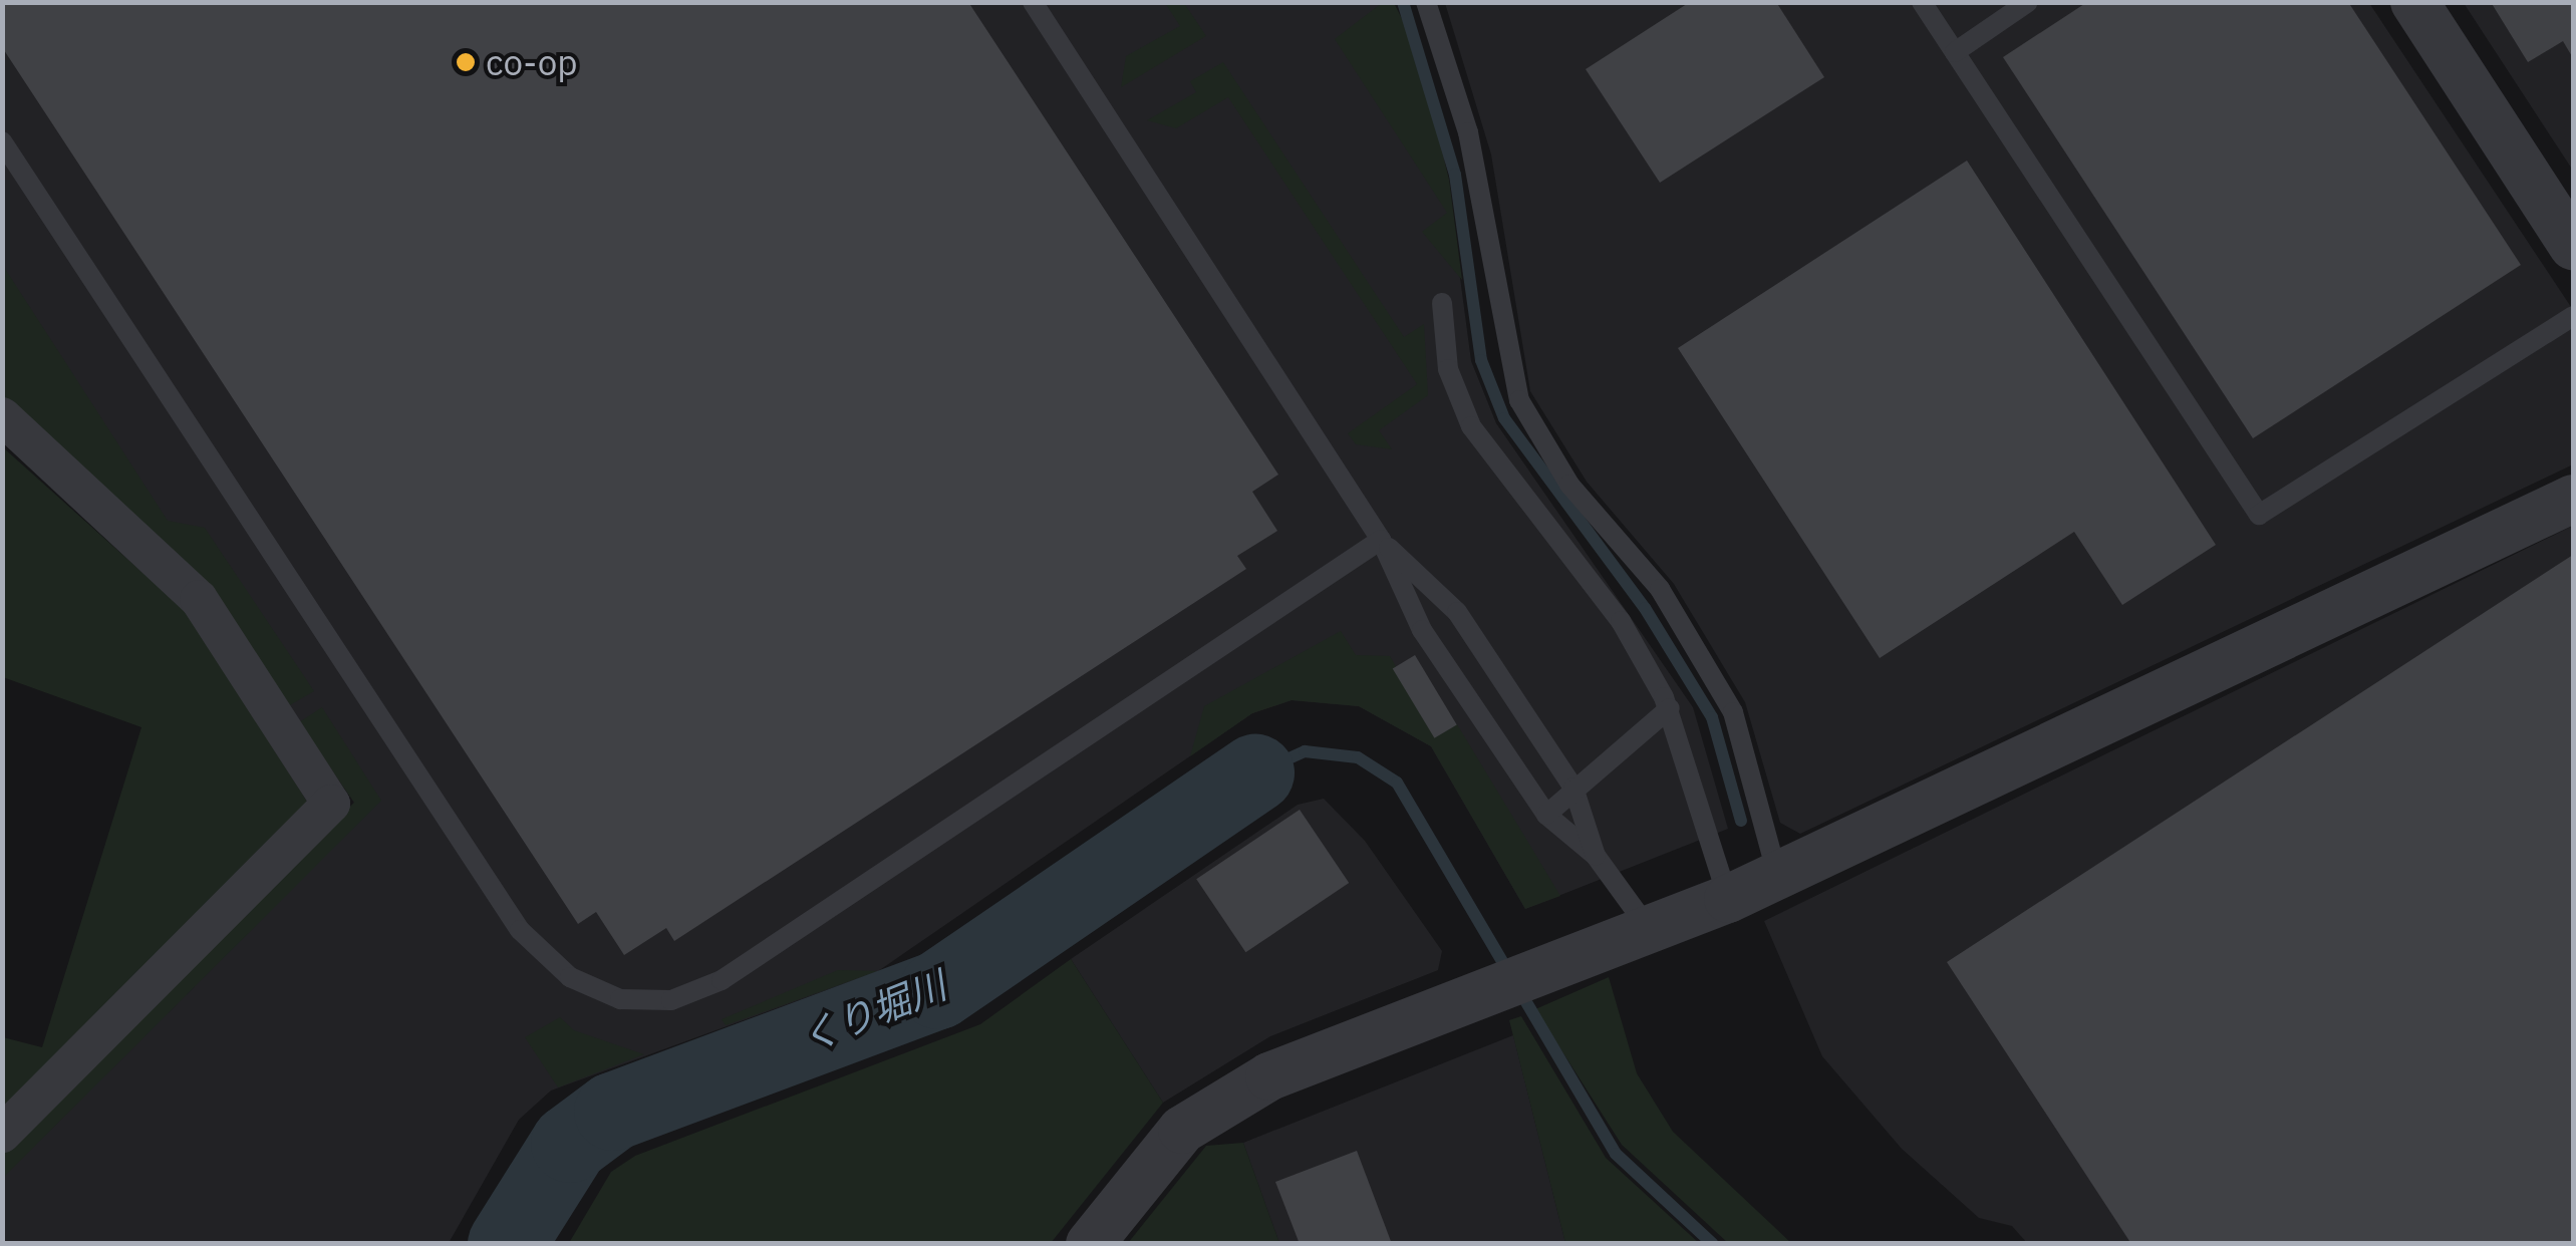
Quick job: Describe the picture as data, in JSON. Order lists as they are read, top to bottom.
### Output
{
  "water": ["くり堀川"],
  "places": ["co-op"]
}
